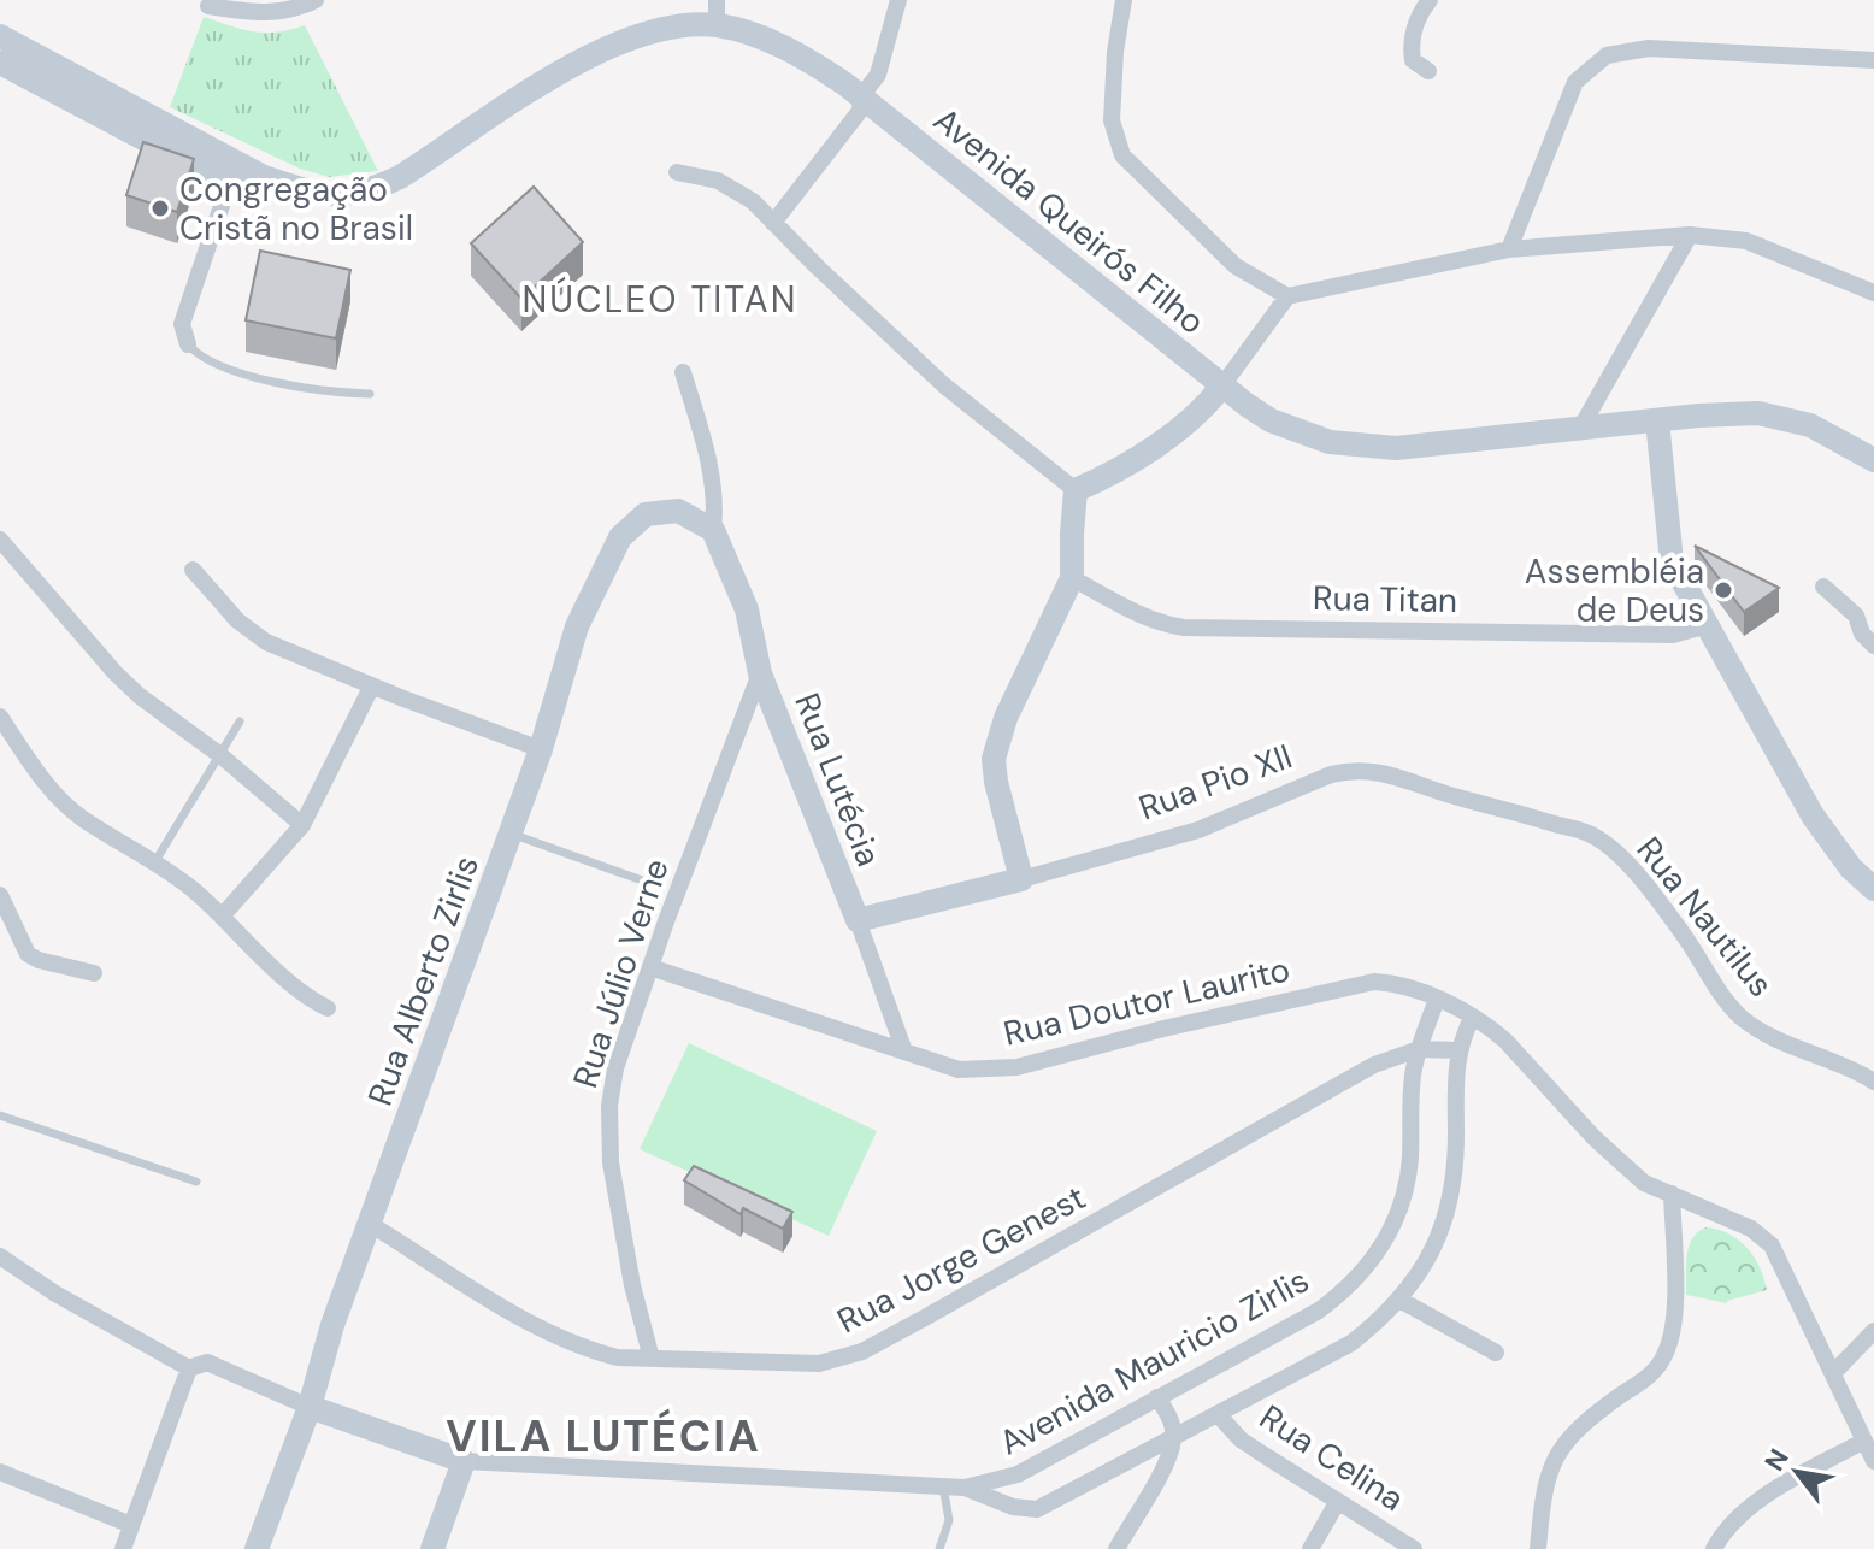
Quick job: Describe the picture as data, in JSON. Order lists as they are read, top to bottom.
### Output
{
  "streets": {
    "main road": [
      "Avenida Queirós Filho",
      "Rua Lutécia",
      "Rua Pio XII",
      "Rua Alberto Zirlis"
    ],
    "street": [
      "Rua Titan",
      "Rua Nautilus",
      "Rua Júlio Verne",
      "Rua Doutor Laurito",
      "Rua Jorge Genest",
      "Avenida Mauricio Zirlis",
      "Rua Celina"
    ]
  },
  "crossings": [
    ["Rua Lutécia", "Rua Pio XII"],
    ["Rua Lutécia", "Rua Júlio Verne"],
    ["Rua Lutécia", "Rua Alberto Zirlis"],
    ["Rua Lutécia", "Rua Doutor Laurito"],
    ["Rua Pio XII", "Rua Nautilus"],
    ["Rua Júlio Verne", "Rua Doutor Laurito"],
    ["Rua Júlio Verne", "Rua Jorge Genest"],
    ["Rua Alberto Zirlis", "Rua Jorge Genest"],
    ["Rua Doutor Laurito", "Avenida Mauricio Zirlis"],
    ["Rua Jorge Genest", "Avenida Mauricio Zirlis"]
  ],
  "districts": ["NÚCLEO TITAN", "VILA LUTÉCIA"],
  "places": ["Congregação Cristã no Brasil", "Assembléia de Deus"],
  "north": "top left"
}
